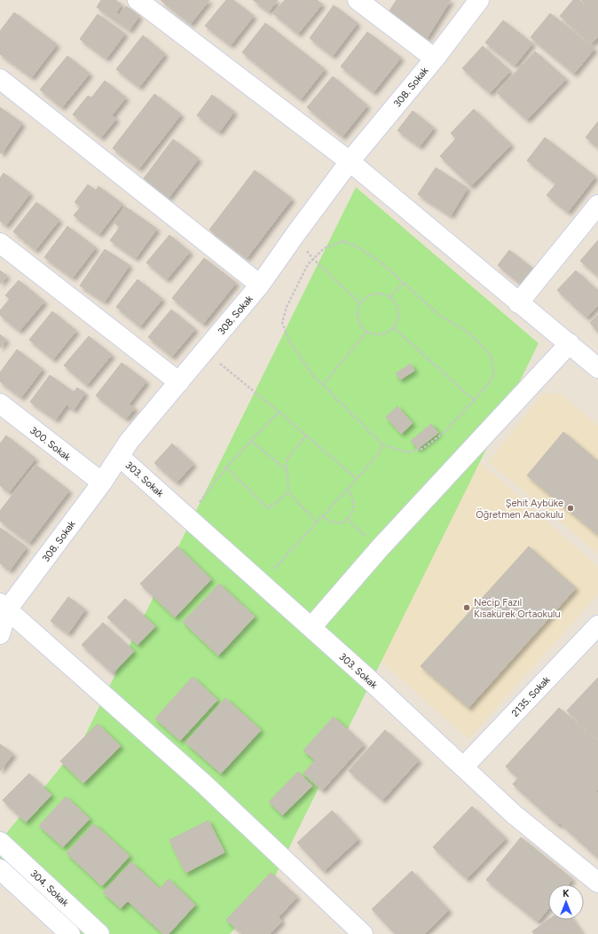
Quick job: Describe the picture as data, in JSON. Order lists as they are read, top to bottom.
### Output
{
  "streets": {
    "street": [
      "308. Sokak",
      "300. Sokak",
      "303. Sokak",
      "2135. Sokak",
      "304. Sokak"
    ]
  },
  "crossings": [
    ["308. Sokak", "300. Sokak"],
    ["308. Sokak", "303. Sokak"],
    ["303. Sokak", "2135. Sokak"]
  ],
  "places": ["Şehit Aybüke Öğretmen Anaokulu", "Necip Fazıl Kısakürek Ortaokulu"],
  "north": "top"
}
